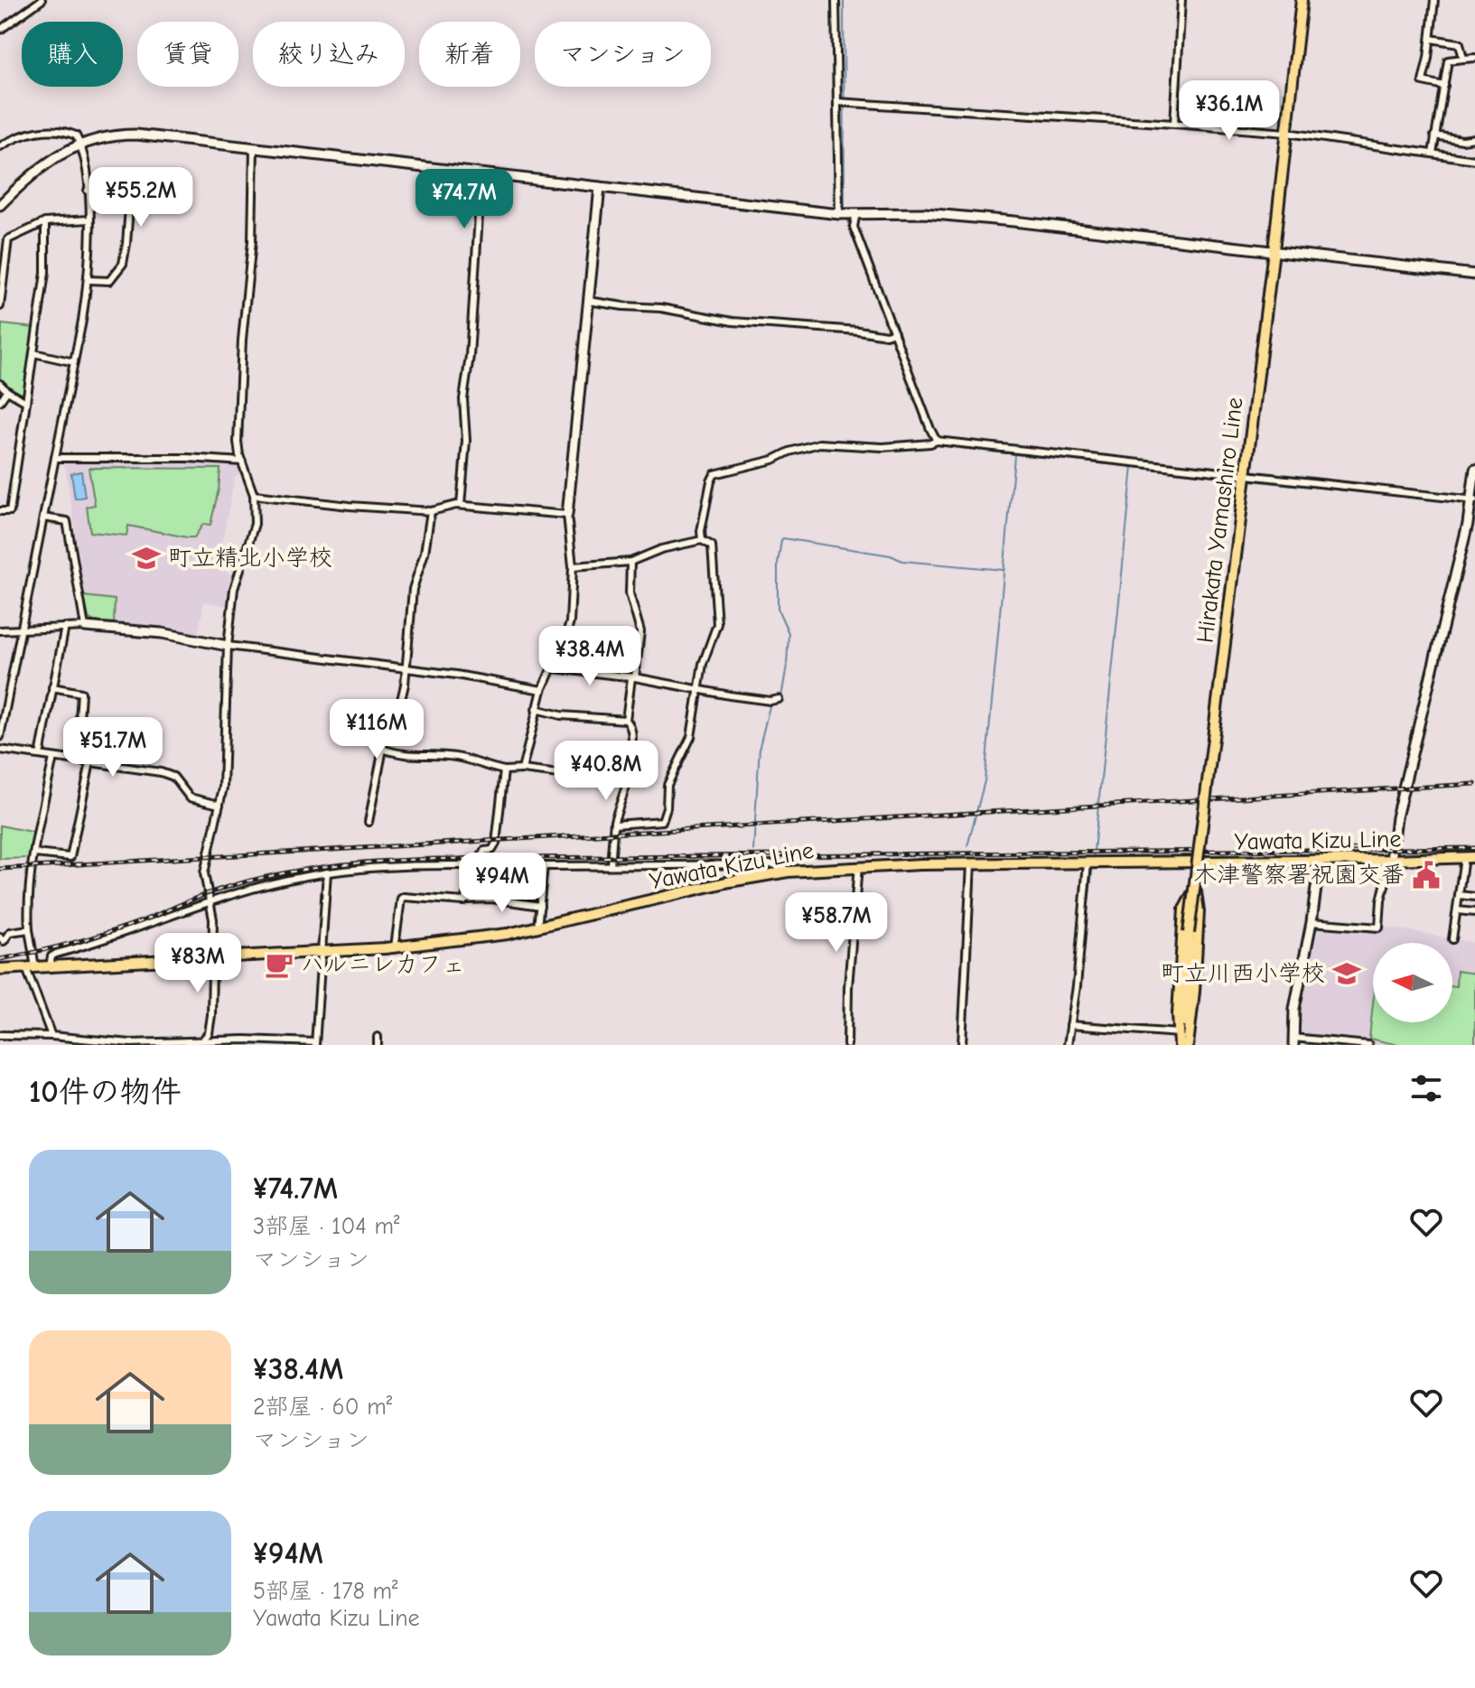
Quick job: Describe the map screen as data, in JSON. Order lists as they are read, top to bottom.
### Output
{
  "streets": {
    "main road": ["Hirakata Yamashiro Line", "Yawata Kizu Line"]
  },
  "places": {
    "school or university": ["町立精北小学校", "町立川西小学校"],
    "public building": ["木津警察署祝園交番"],
    "cafe": ["ハルニレカフェ"]
  },
  "north": "left",
  "page": {
    "chip": [
      "購入",
      "賃貸",
      "絞り込み",
      "新着",
      "マンション"
    ],
    "price": [
      "¥36.1M",
      "¥55.2M",
      "¥74.7M",
      "¥38.4M",
      "¥116M",
      "¥51.7M",
      "¥40.8M",
      "¥94M",
      "¥58.7M",
      "¥83M"
    ],
    "heading": "10件の物件",
    "list": [
      {
        "name": "¥74.7M",
        "note": "3部屋 · 104 m² · マンション"
      },
      {
        "name": "¥38.4M",
        "note": "2部屋 · 60 m² · マンション"
      },
      {
        "name": "¥94M",
        "note": "5部屋 · 178 m² · Yawata Kizu Line"
      }
    ]
  }
}
